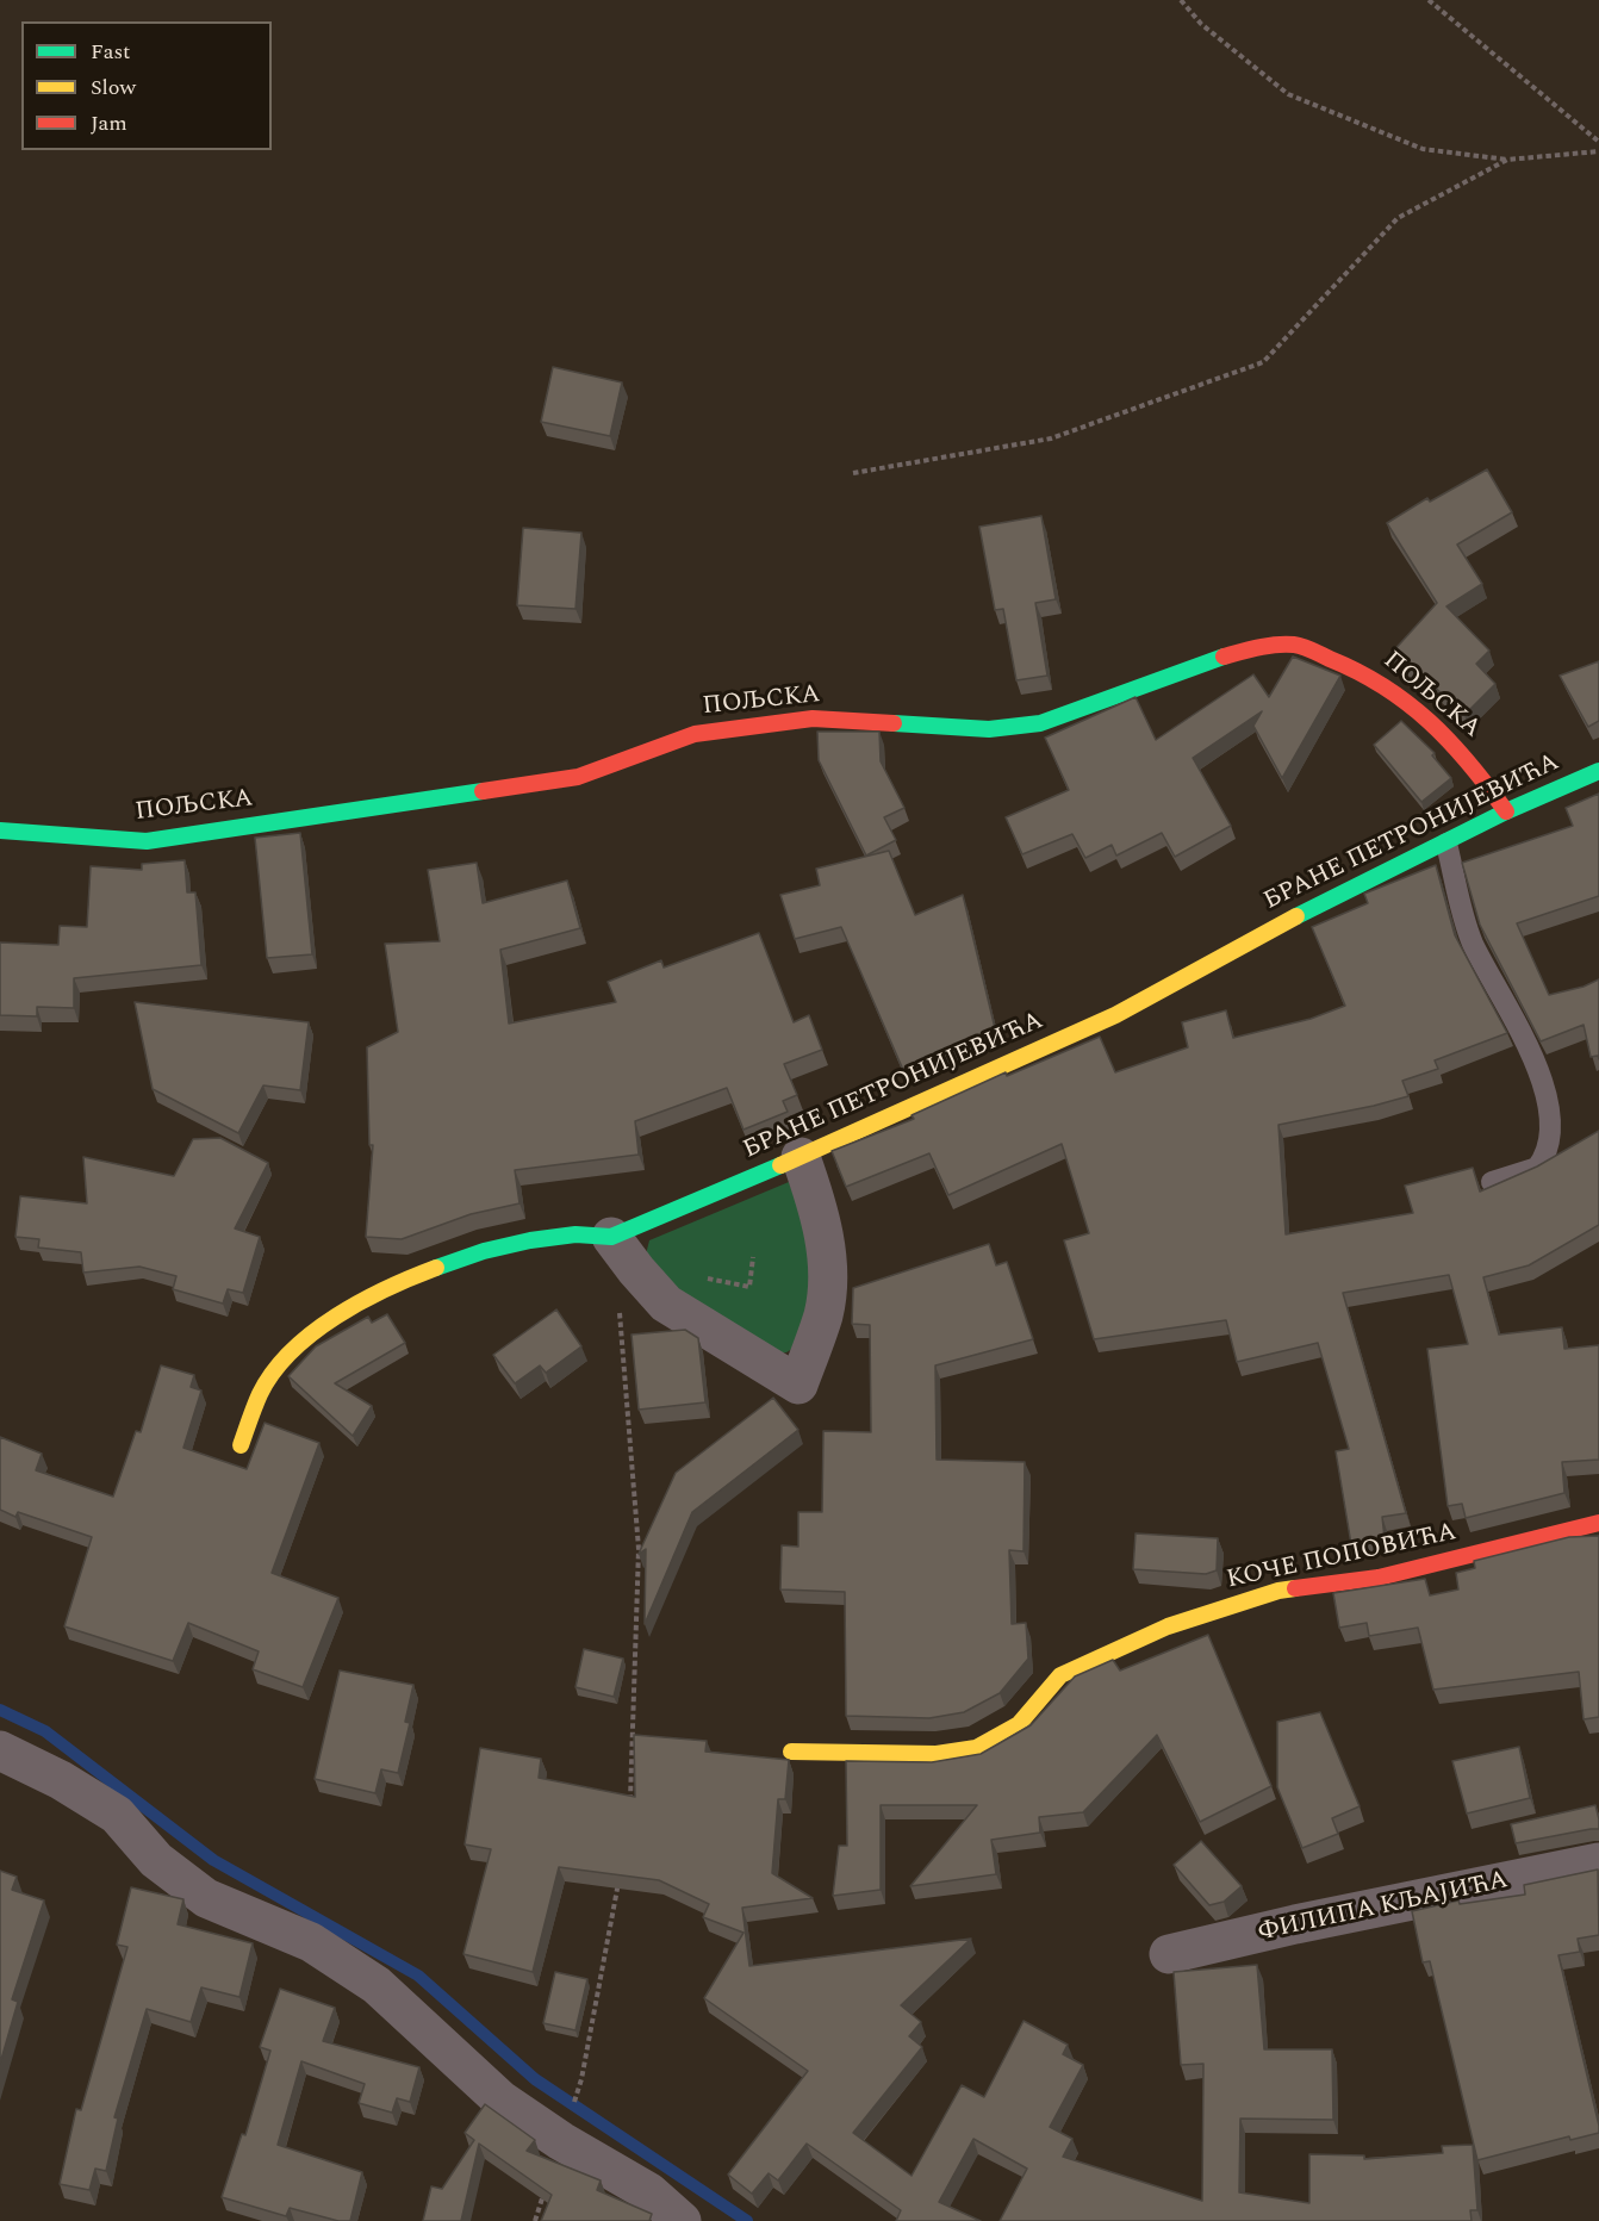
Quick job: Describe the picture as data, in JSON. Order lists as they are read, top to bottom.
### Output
{
  "streets": {
    "street": [
      "ПОЉСКА",
      "БРАНЕ ПЕТРОНИЈЕВИЋА",
      "КОЧЕ ПОПОВИЋА",
      "ФИЛИПА КЉАЈИЋА"
    ]
  },
  "crossings": [
    ["ПОЉСКА", "БРАНЕ ПЕТРОНИЈЕВИЋА"]
  ],
  "legend": ["Fast", "Slow", "Jam"]
}
